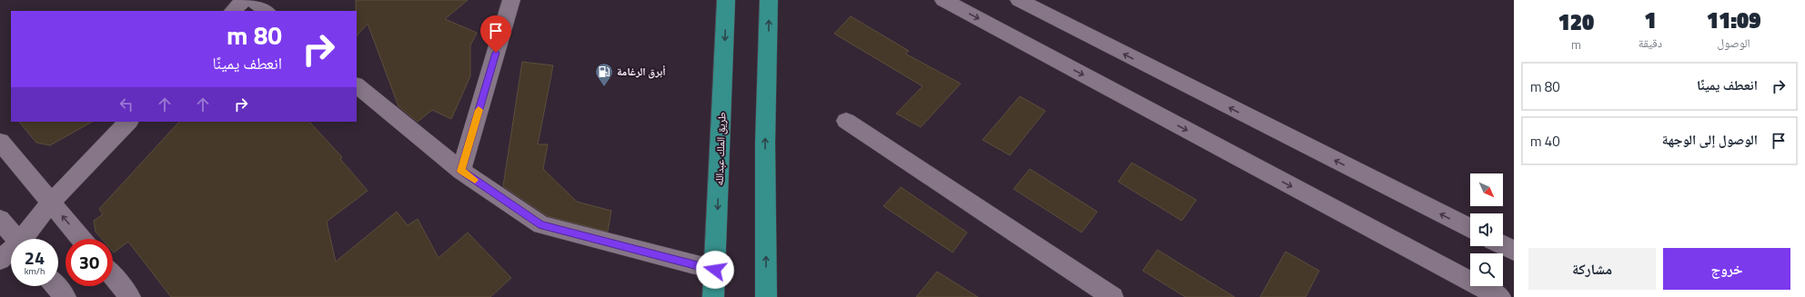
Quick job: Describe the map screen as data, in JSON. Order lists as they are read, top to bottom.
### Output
{
  "streets": {
    "highway": ["طريق الملك عبدالله"]
  },
  "places": {
    "fuel station": ["أبرق الرغامة"]
  },
  "north": "bottom right",
  "page": {
    "eta": [
      "11:09",
      "الوصول",
      "1",
      "دقيقة",
      "120",
      "m"
    ],
    "turn": ["80 m", "انعطف يمينًا"],
    "list": [
      {
        "name": "انعطف يمينًا",
        "value": "80 m"
      },
      {
        "name": "الوصول إلى الوجهة",
        "value": "40 m"
      }
    ],
    "speed": "24 km/h",
    "limit": "30",
    "buttons": ["خروج", "مشاركة"]
  }
}
